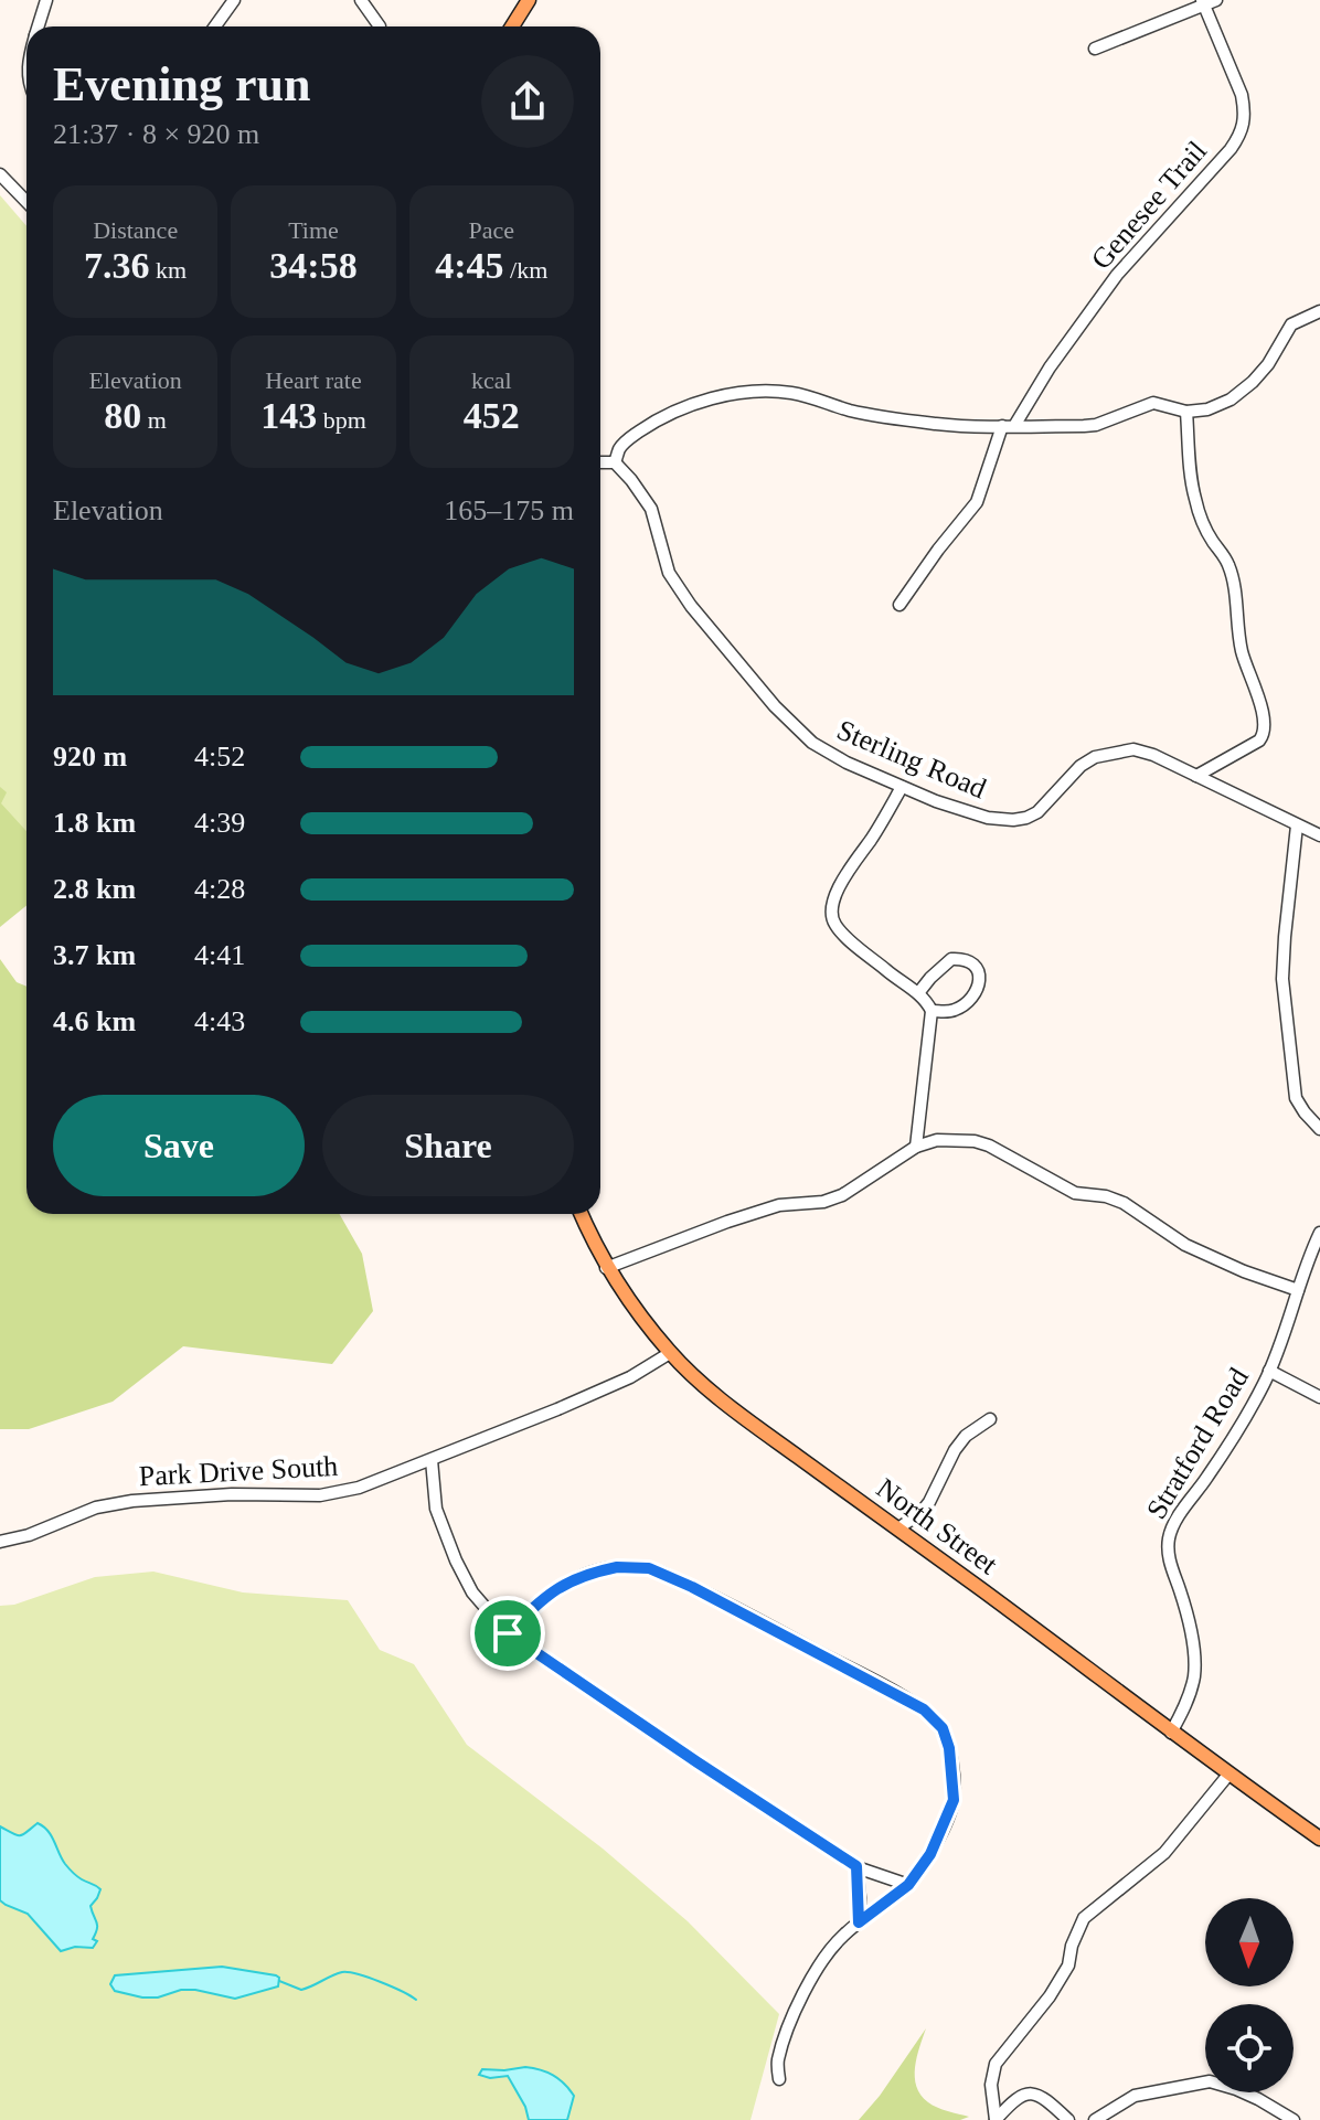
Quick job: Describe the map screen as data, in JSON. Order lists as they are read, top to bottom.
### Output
{
  "streets": {
    "main road": ["North Street"],
    "street": [
      "Genesee Trail",
      "Sterling Road",
      "Stratford Road",
      "Park Drive South"
    ]
  },
  "crossings": [
    ["Stratford Road", "North Street"],
    ["Park Drive South", "North Street"]
  ],
  "north": "bottom",
  "page": {
    "heading": ["Evening run", "21:37 · 8 × 920 m"],
    "stats": [
      ["Distance", "7.36 km"],
      ["Time", "34:58"],
      ["Pace", "4:45 /km"],
      ["Elevation", "80 m"],
      ["Heart rate", "143 bpm"],
      ["kcal", "452"]
    ],
    "chart": ["Elevation", "165–175 m"],
    "list": [
      {
        "name": "920 m",
        "note": "4:52"
      },
      {
        "name": "1.8 km",
        "note": "4:39"
      },
      {
        "name": "2.8 km",
        "note": "4:28"
      },
      {
        "name": "3.7 km",
        "note": "4:41"
      },
      {
        "name": "4.6 km",
        "note": "4:43"
      }
    ],
    "buttons": ["Save", "Share"]
  }
}
